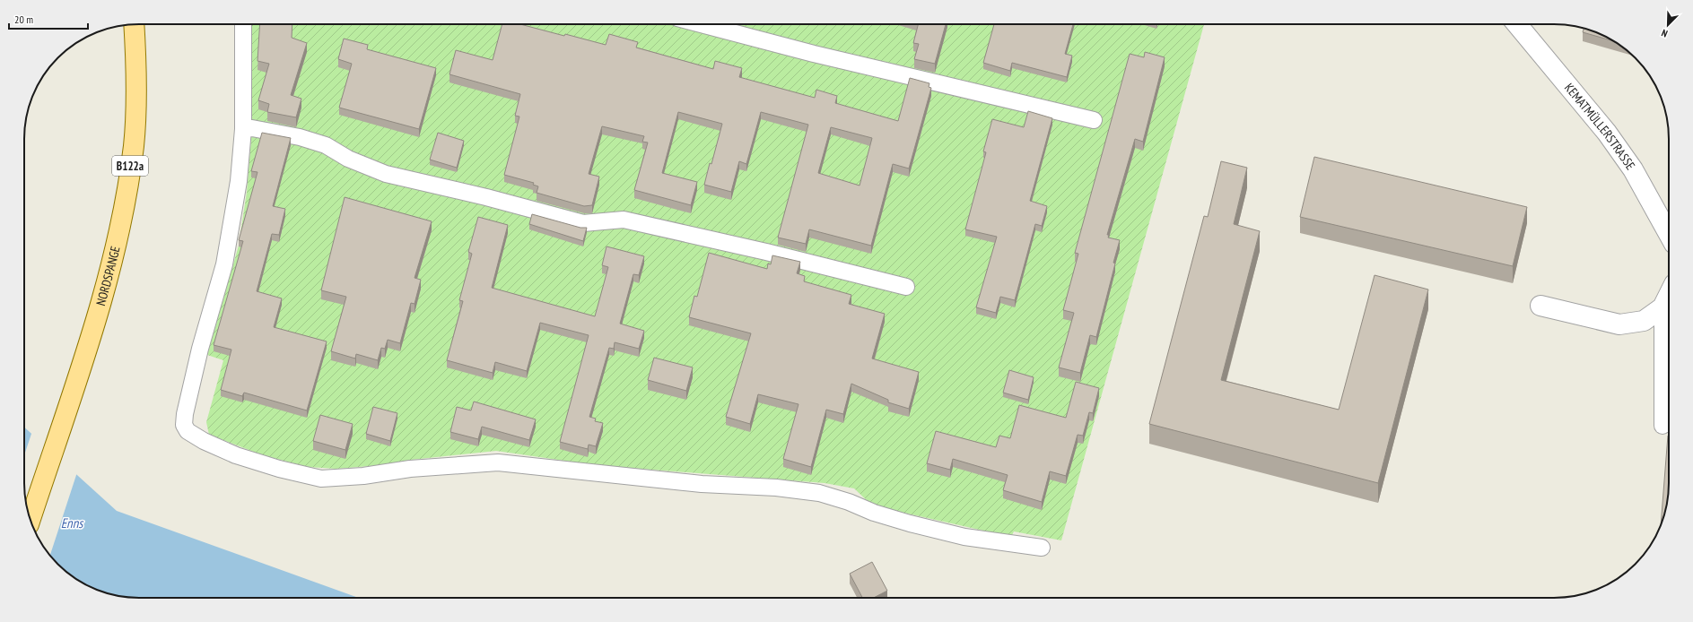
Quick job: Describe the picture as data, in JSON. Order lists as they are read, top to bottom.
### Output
{
  "streets": {
    "main road": ["B122a", "NORDSPANGE"],
    "street": ["KEMATMÜLLERSTRASSE"]
  },
  "water": ["Enns"],
  "scale_bar": "20 m",
  "north": "bottom left"
}
